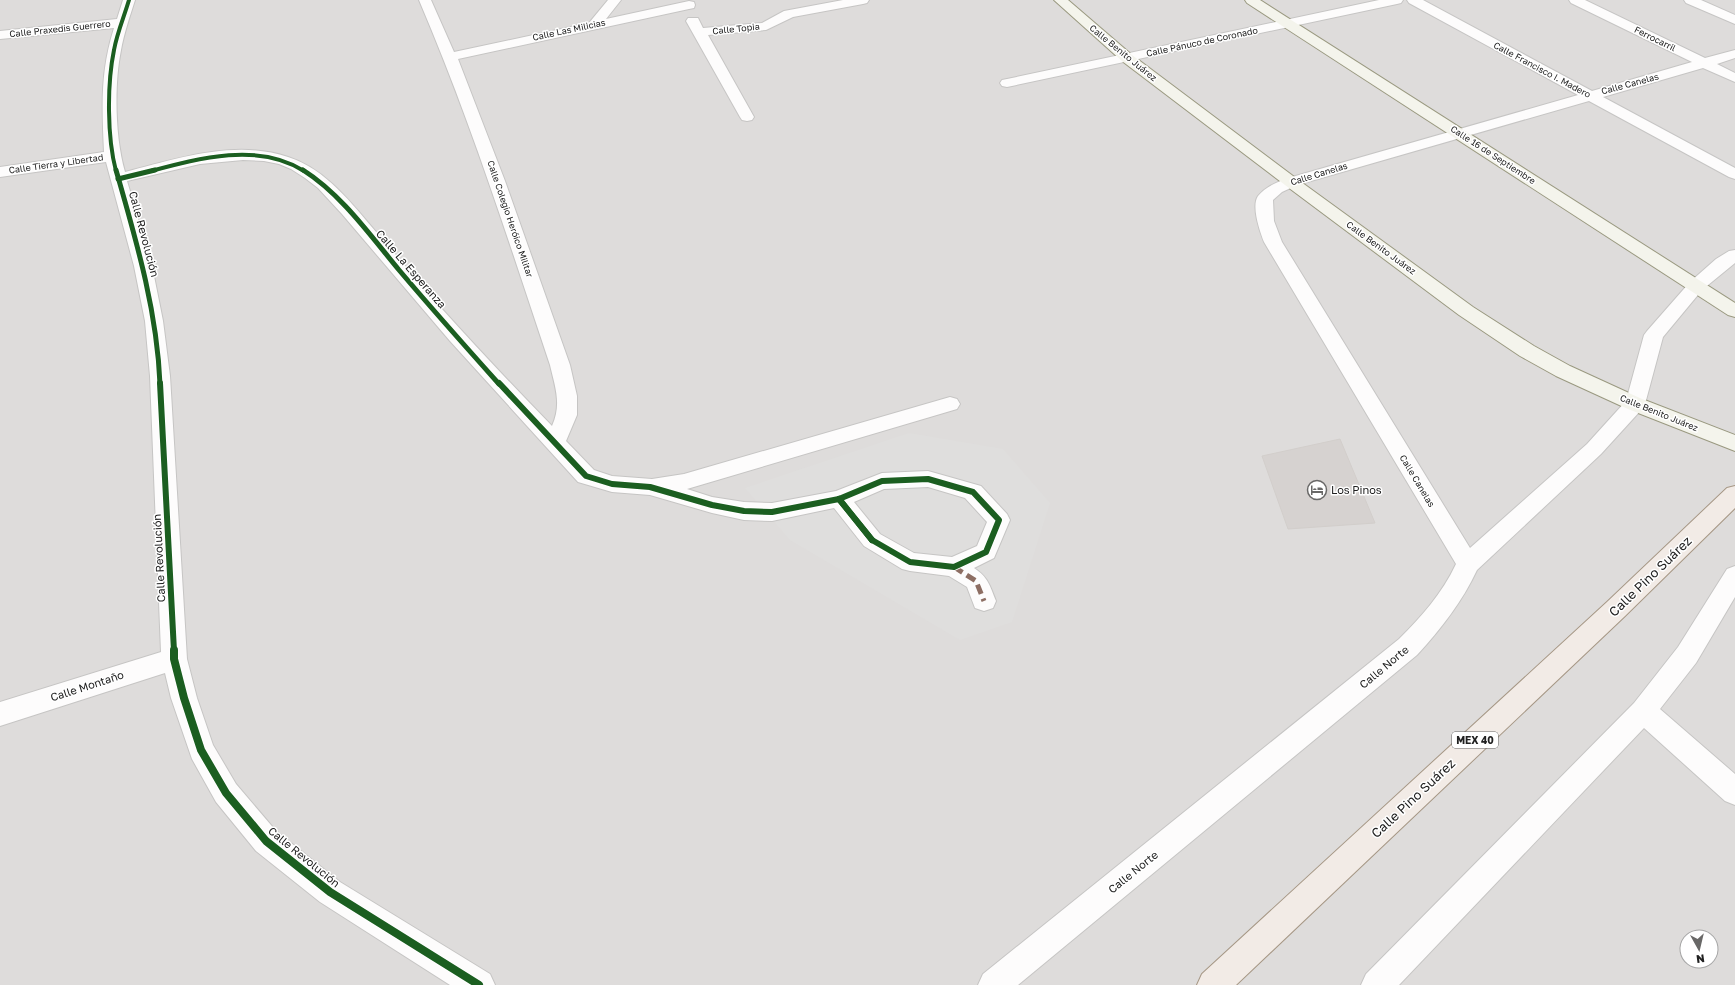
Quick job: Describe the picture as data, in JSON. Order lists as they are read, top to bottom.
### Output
{
  "streets": {
    "main road": ["Calle Pino Suárez", "MEX 40"],
    "street": [
      "Calle Praxedis Guerrero",
      "Calle Topia",
      "Calle Las Milicias",
      "Ferrocarril",
      "Calle Pánuco de Coronado",
      "Calle Benito Juárez",
      "Calle Francisco I. Madero",
      "Calle Canelas",
      "Calle 16 de Septiembre",
      "Calle Tierra y Libertad",
      "Calle Colegio Heróico Militar",
      "Calle Revolución",
      "Calle La Esperanza",
      "Calle Norte",
      "Calle Montaño"
    ]
  },
  "crossings": [
    ["Calle Praxedis Guerrero", "Calle Revolución"],
    ["Calle Las Milicias", "Calle Colegio Heróico Militar"],
    ["Ferrocarril", "Calle Canelas"],
    ["Calle Pánuco de Coronado", "Calle Benito Juárez"],
    ["Calle Pánuco de Coronado", "Calle 16 de Septiembre"],
    ["Calle Benito Juárez", "Calle Canelas"],
    ["Calle Benito Juárez", "Calle Norte"],
    ["Calle Francisco I. Madero", "Calle Canelas"],
    ["Calle Canelas", "Calle 16 de Septiembre"],
    ["Calle Canelas", "Calle Norte"],
    ["Calle 16 de Septiembre", "Calle Norte"],
    ["Calle Tierra y Libertad", "Calle Revolución"],
    ["Calle Colegio Heróico Militar", "Calle La Esperanza"],
    ["Calle Revolución", "Calle La Esperanza"],
    ["Calle Revolución", "Calle Montaño"]
  ],
  "places": {
    "hotel": ["Los Pinos"]
  },
  "north": "bottom"
}
